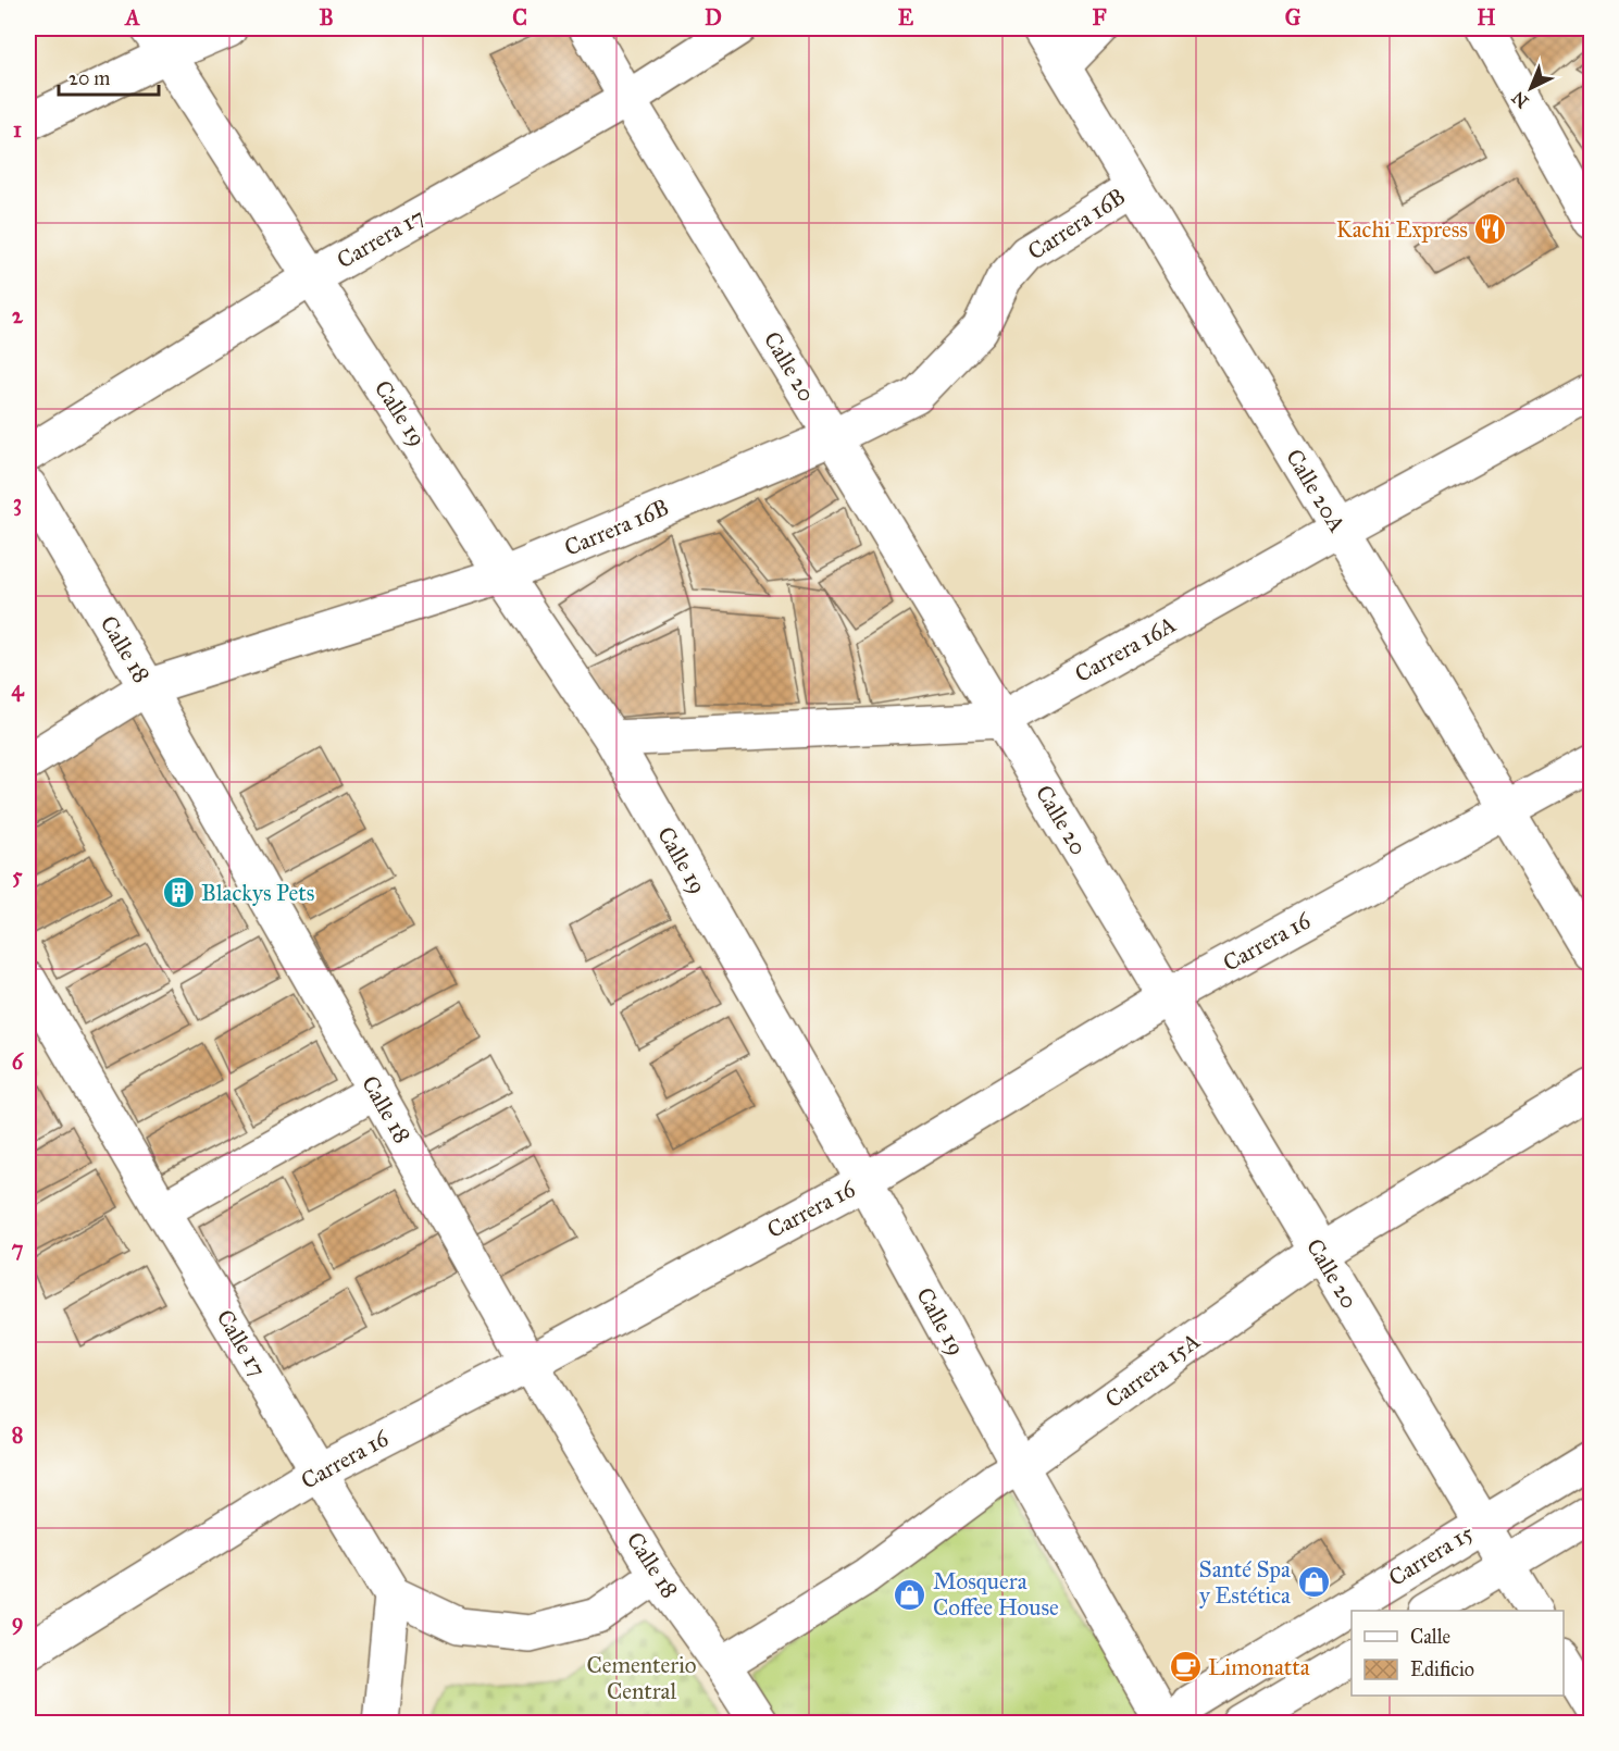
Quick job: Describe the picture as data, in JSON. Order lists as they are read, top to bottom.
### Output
{
  "streets": {
    "street": [
      "Carrera 16B",
      "Carrera 17",
      "Calle 20",
      "Calle 19",
      "Calle 20A",
      "Calle 18",
      "Carrera 16A",
      "Carrera 16",
      "Calle 17",
      "Carrera 15A",
      "Carrera 15"
    ]
  },
  "crossings": [
    ["Carrera 16B", "Calle 20"],
    ["Carrera 16B", "Calle 19"],
    ["Carrera 16B", "Calle 20A"],
    ["Carrera 16B", "Calle 18"],
    ["Carrera 17", "Calle 20"],
    ["Carrera 17", "Calle 19"],
    ["Calle 20", "Carrera 16A"],
    ["Calle 20", "Carrera 16"],
    ["Calle 20", "Carrera 15A"],
    ["Calle 20", "Carrera 15"],
    ["Calle 19", "Carrera 16A"],
    ["Calle 19", "Carrera 16"],
    ["Calle 19", "Carrera 15A"],
    ["Calle 20A", "Carrera 16A"],
    ["Calle 20A", "Carrera 16"],
    ["Calle 18", "Carrera 16"],
    ["Calle 18", "Carrera 15A"],
    ["Carrera 16", "Calle 17"]
  ],
  "parks": ["Cementerio Central"],
  "places": {
    "restaurant": ["Kachi Express"],
    "building": ["Blackys Pets"],
    "shop": ["Santé Spa y Estética", "Mosquera Coffee House"],
    "cafe": ["Limonatta"]
  },
  "legend": ["Calle", "Edificio"],
  "scale_bar": "20 m",
  "north": "bottom left",
  "grid": {
    "columns": [
      "A",
      "B",
      "C",
      "D",
      "E",
      "F",
      "G",
      "H"
    ],
    "rows": [
      "1",
      "2",
      "3",
      "4",
      "5",
      "6",
      "7",
      "8",
      "9"
    ]
  }
}
